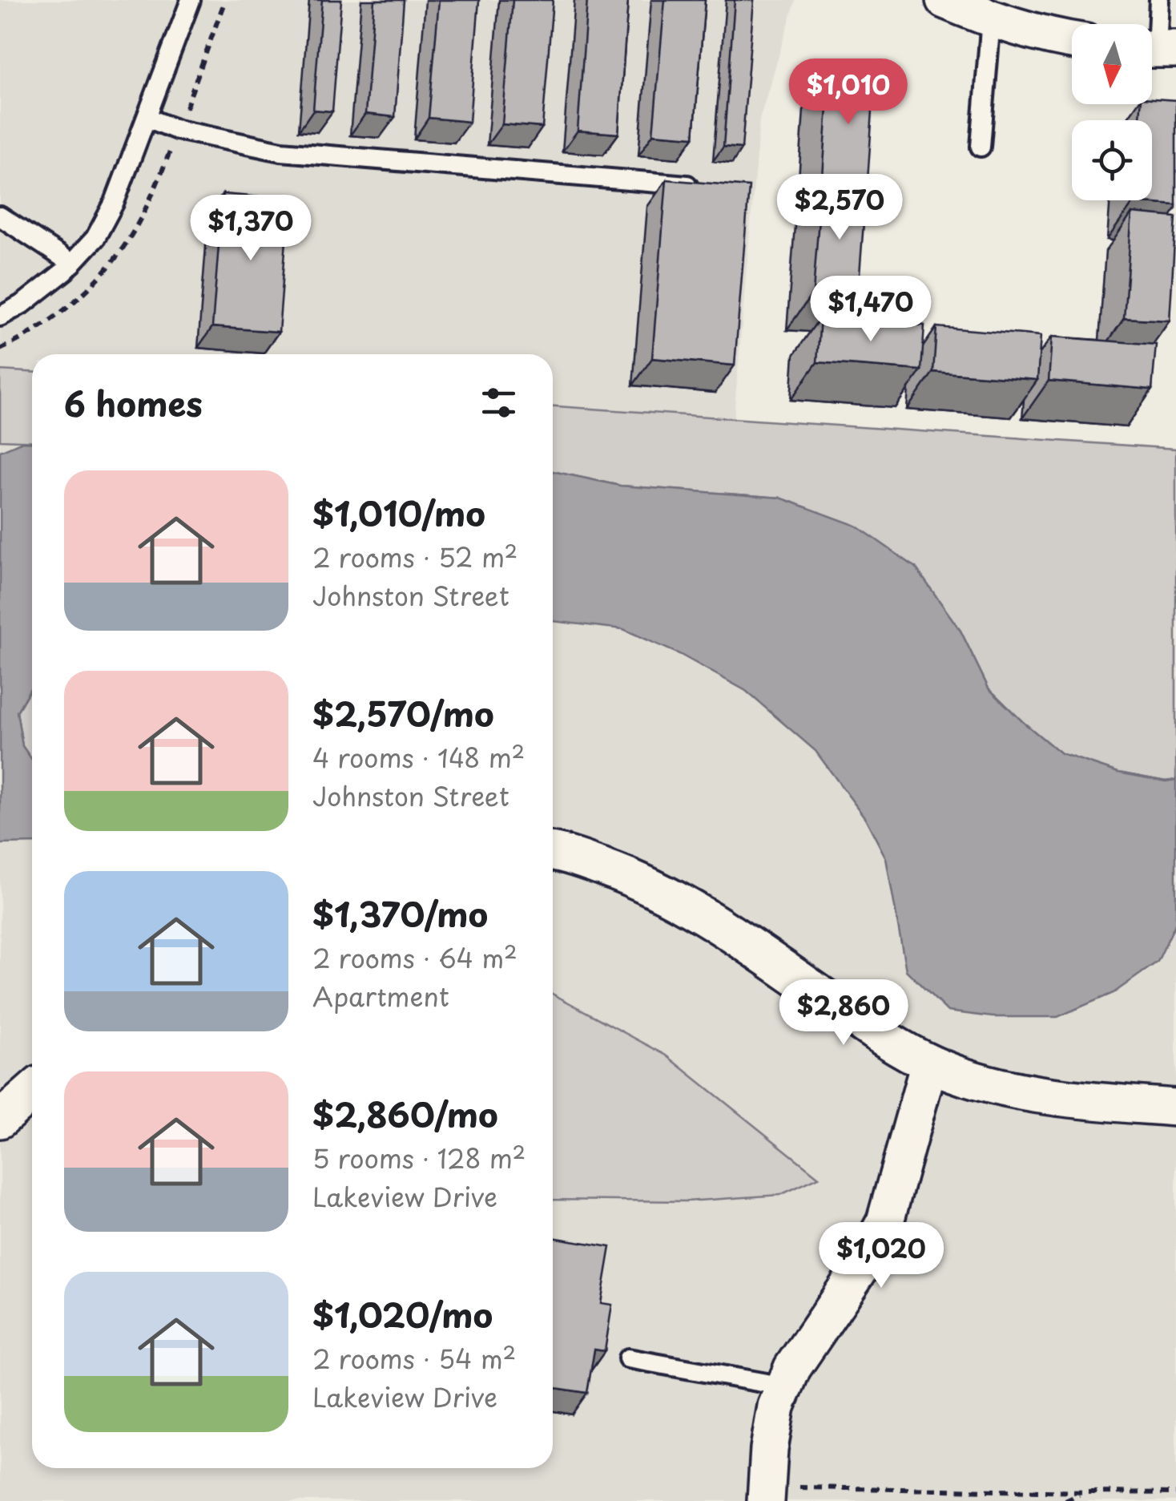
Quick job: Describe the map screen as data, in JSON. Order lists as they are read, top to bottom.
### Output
{
  "north": "bottom",
  "page": {
    "price": [
      "$1,010",
      "$2,570",
      "$1,370",
      "$1,470",
      "$2,860",
      "$1,020"
    ],
    "heading": "6 homes",
    "list": [
      {
        "name": "$1,010/mo",
        "note": "2 rooms · 52 m² · Johnston Street"
      },
      {
        "name": "$2,570/mo",
        "note": "4 rooms · 148 m² · Johnston Street"
      },
      {
        "name": "$1,370/mo",
        "note": "2 rooms · 64 m² · Apartment"
      },
      {
        "name": "$2,860/mo",
        "note": "5 rooms · 128 m² · Lakeview Drive"
      },
      {
        "name": "$1,020/mo",
        "note": "2 rooms · 54 m² · Lakeview Drive"
      }
    ]
  }
}
